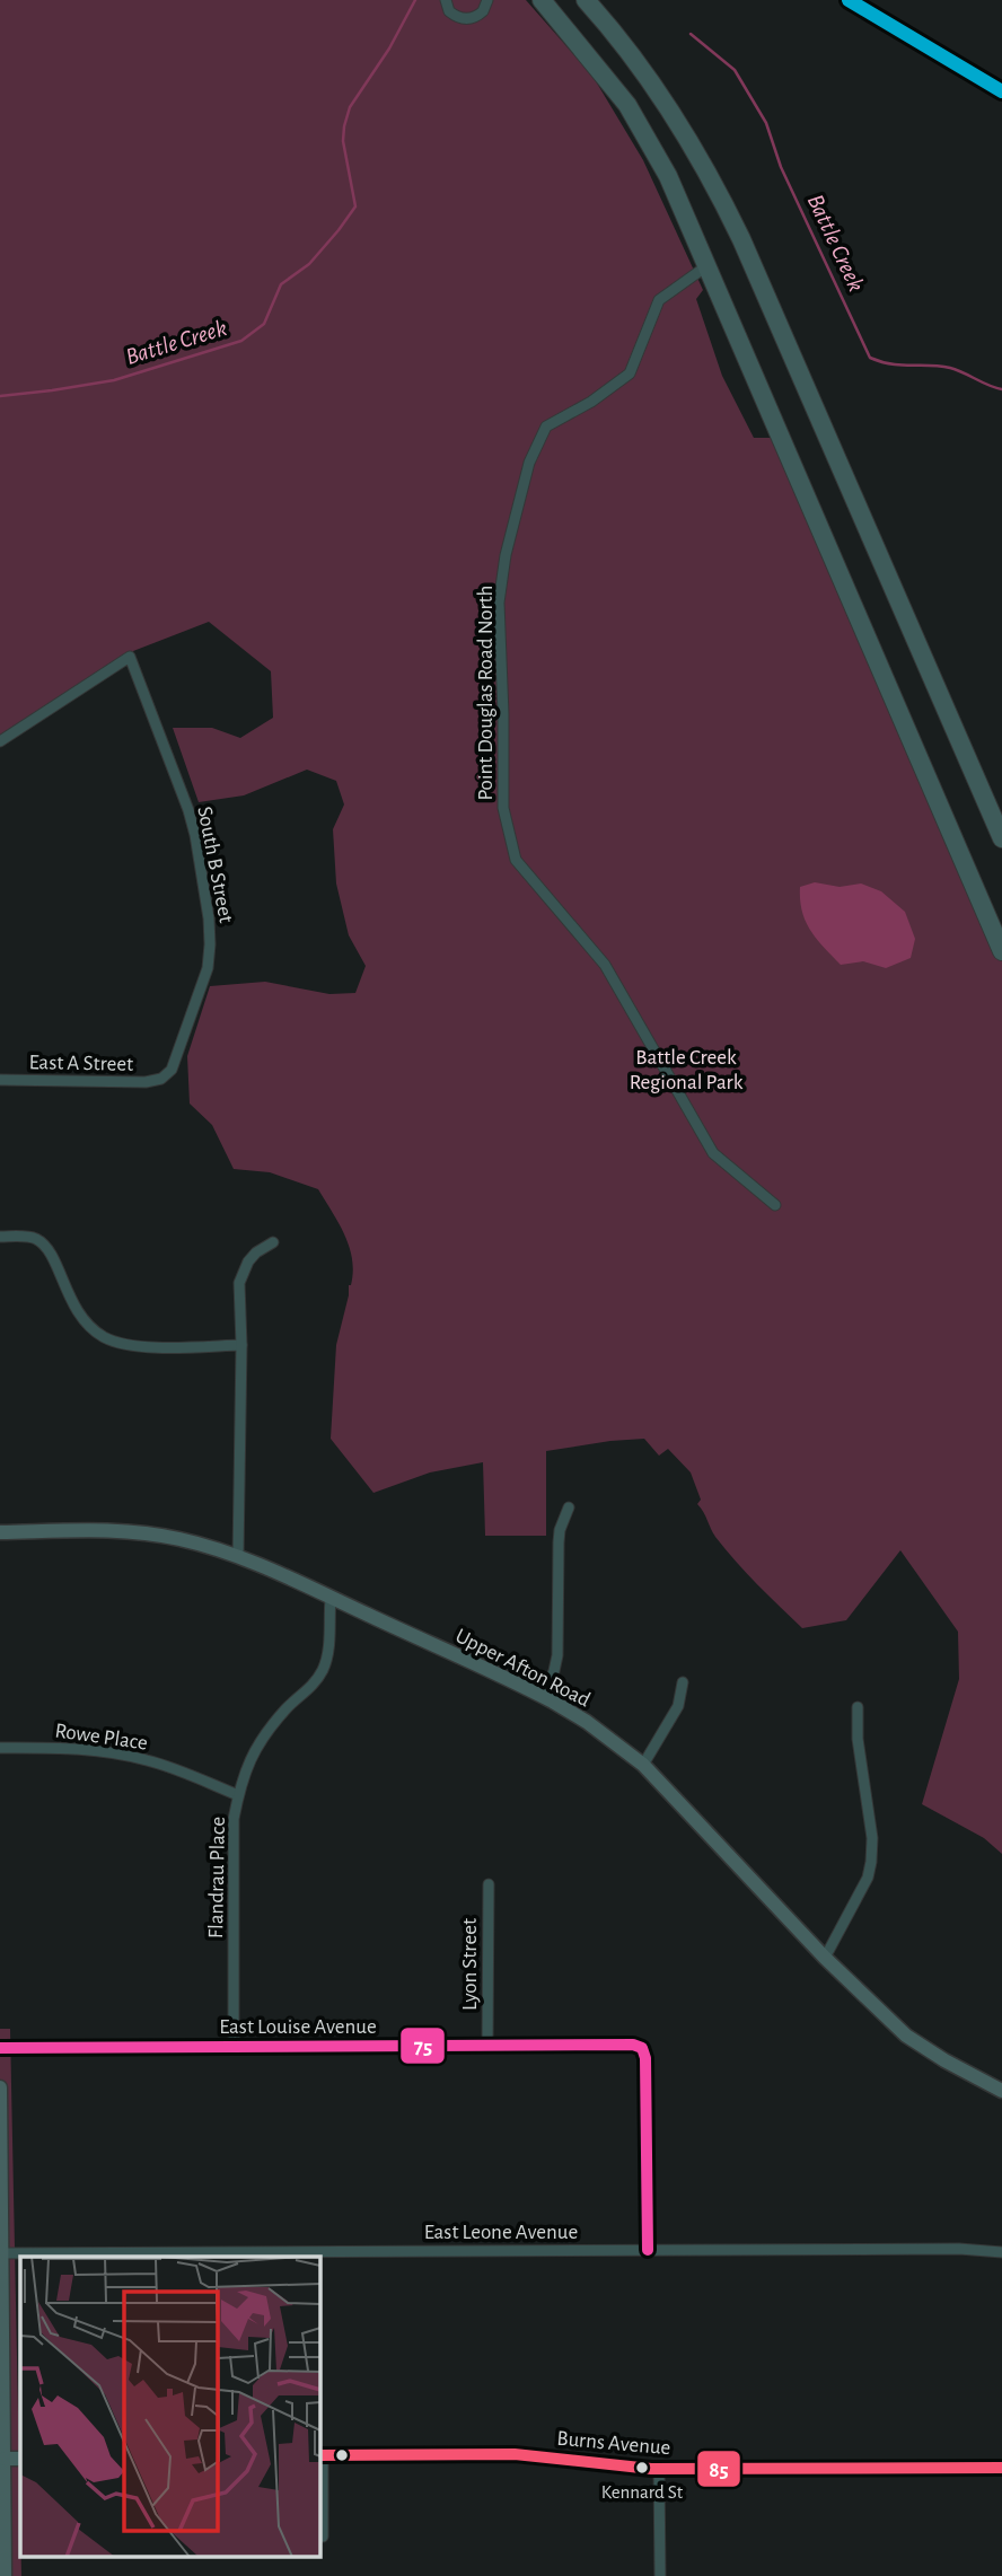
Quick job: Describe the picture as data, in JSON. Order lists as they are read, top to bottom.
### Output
{
  "streets": {
    "street": [
      "Point Douglas Road North",
      "South B Street",
      "East A Street",
      "Upper Afton Road",
      "Rowe Place",
      "Flandrau Place",
      "Lyon Street",
      "East Louise Avenue",
      "East Leone Avenue",
      "Burns Avenue"
    ]
  },
  "crossings": [
    ["South B Street", "East A Street"],
    ["Upper Afton Road", "Flandrau Place"],
    ["Rowe Place", "Flandrau Place"],
    ["Flandrau Place", "East Louise Avenue"],
    ["Lyon Street", "East Louise Avenue"],
    ["East Louise Avenue", "East Leone Avenue"]
  ],
  "water": ["Battle Creek"],
  "parks": ["Battle Creek Regional Park"],
  "places": ["Kennard St"],
  "lines": ["transit line 75", "transit line 85"]
}
